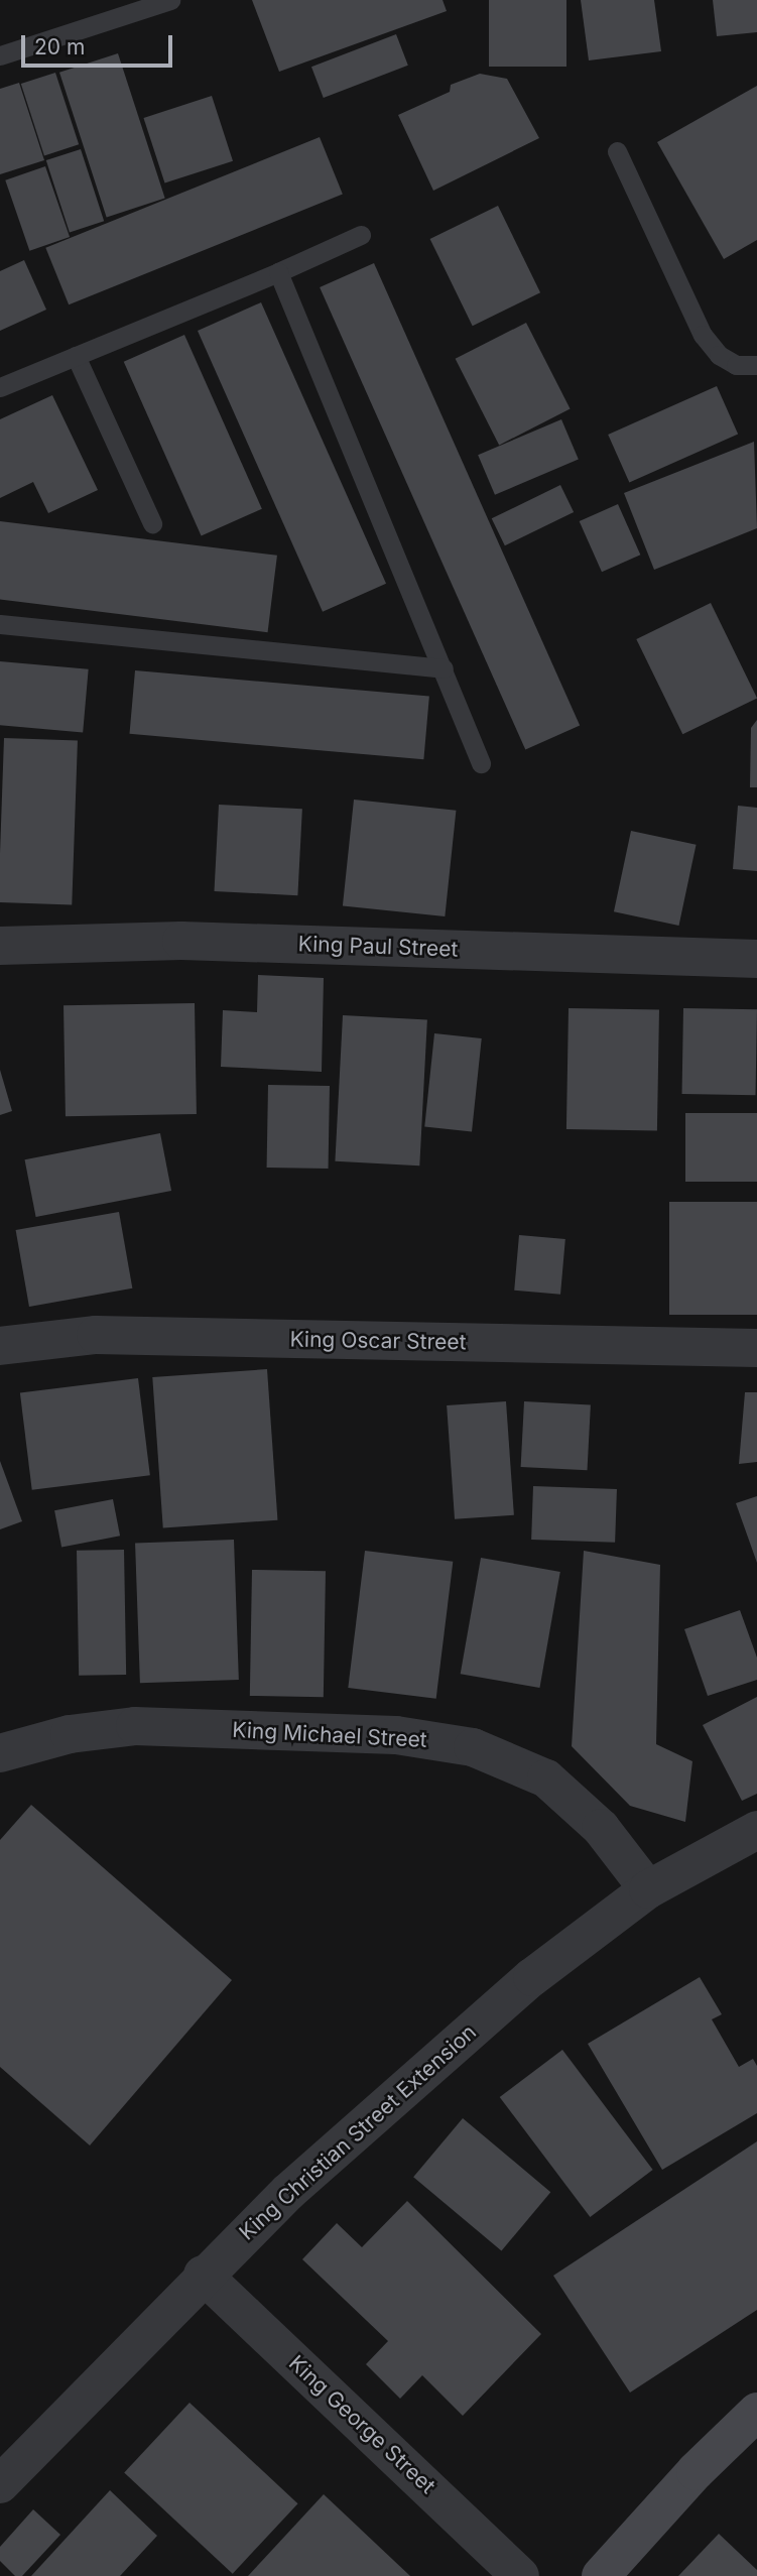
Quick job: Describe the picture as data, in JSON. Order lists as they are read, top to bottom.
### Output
{
  "streets": {
    "street": [
      "King Paul Street",
      "King Oscar Street",
      "King Michael Street",
      "King Christian Street Extension",
      "King George Street"
    ]
  },
  "crossings": [
    ["King Michael Street", "King Christian Street Extension"],
    ["King Christian Street Extension", "King George Street"]
  ],
  "scale_bar": "20 m"
}
